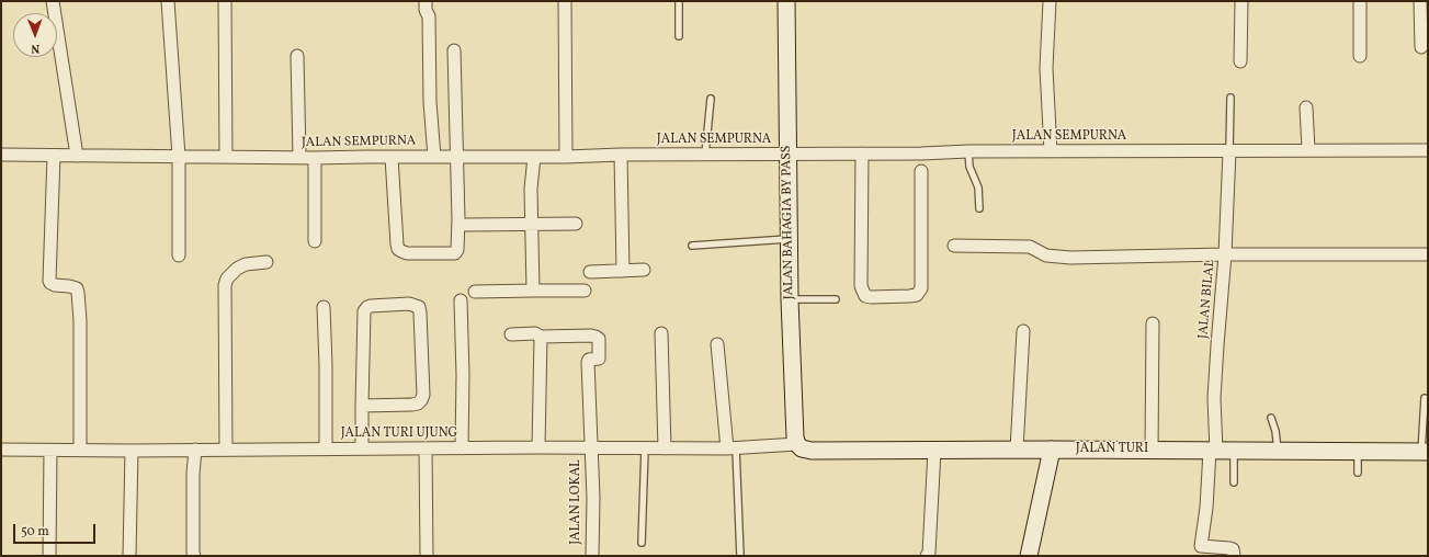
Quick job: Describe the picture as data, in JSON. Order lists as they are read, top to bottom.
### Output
{
  "streets": {
    "main road": ["JALAN BAHAGIA BY PASS", "JALAN TURI"],
    "street": [
      "JALAN SEMPURNA",
      "JALAN BILAL",
      "JALAN TURI UJUNG",
      "JALAN LOKAL"
    ]
  },
  "crossings": [
    ["JALAN SEMPURNA", "JALAN BAHAGIA BY PASS"],
    ["JALAN SEMPURNA", "JALAN BILAL"],
    ["JALAN BAHAGIA BY PASS", "JALAN TURI UJUNG"],
    ["JALAN BAHAGIA BY PASS", "JALAN TURI"],
    ["JALAN BILAL", "JALAN TURI"],
    ["JALAN TURI UJUNG", "JALAN TURI"],
    ["JALAN TURI UJUNG", "JALAN LOKAL"]
  ],
  "scale_bar": "50 m",
  "north": "bottom"
}
